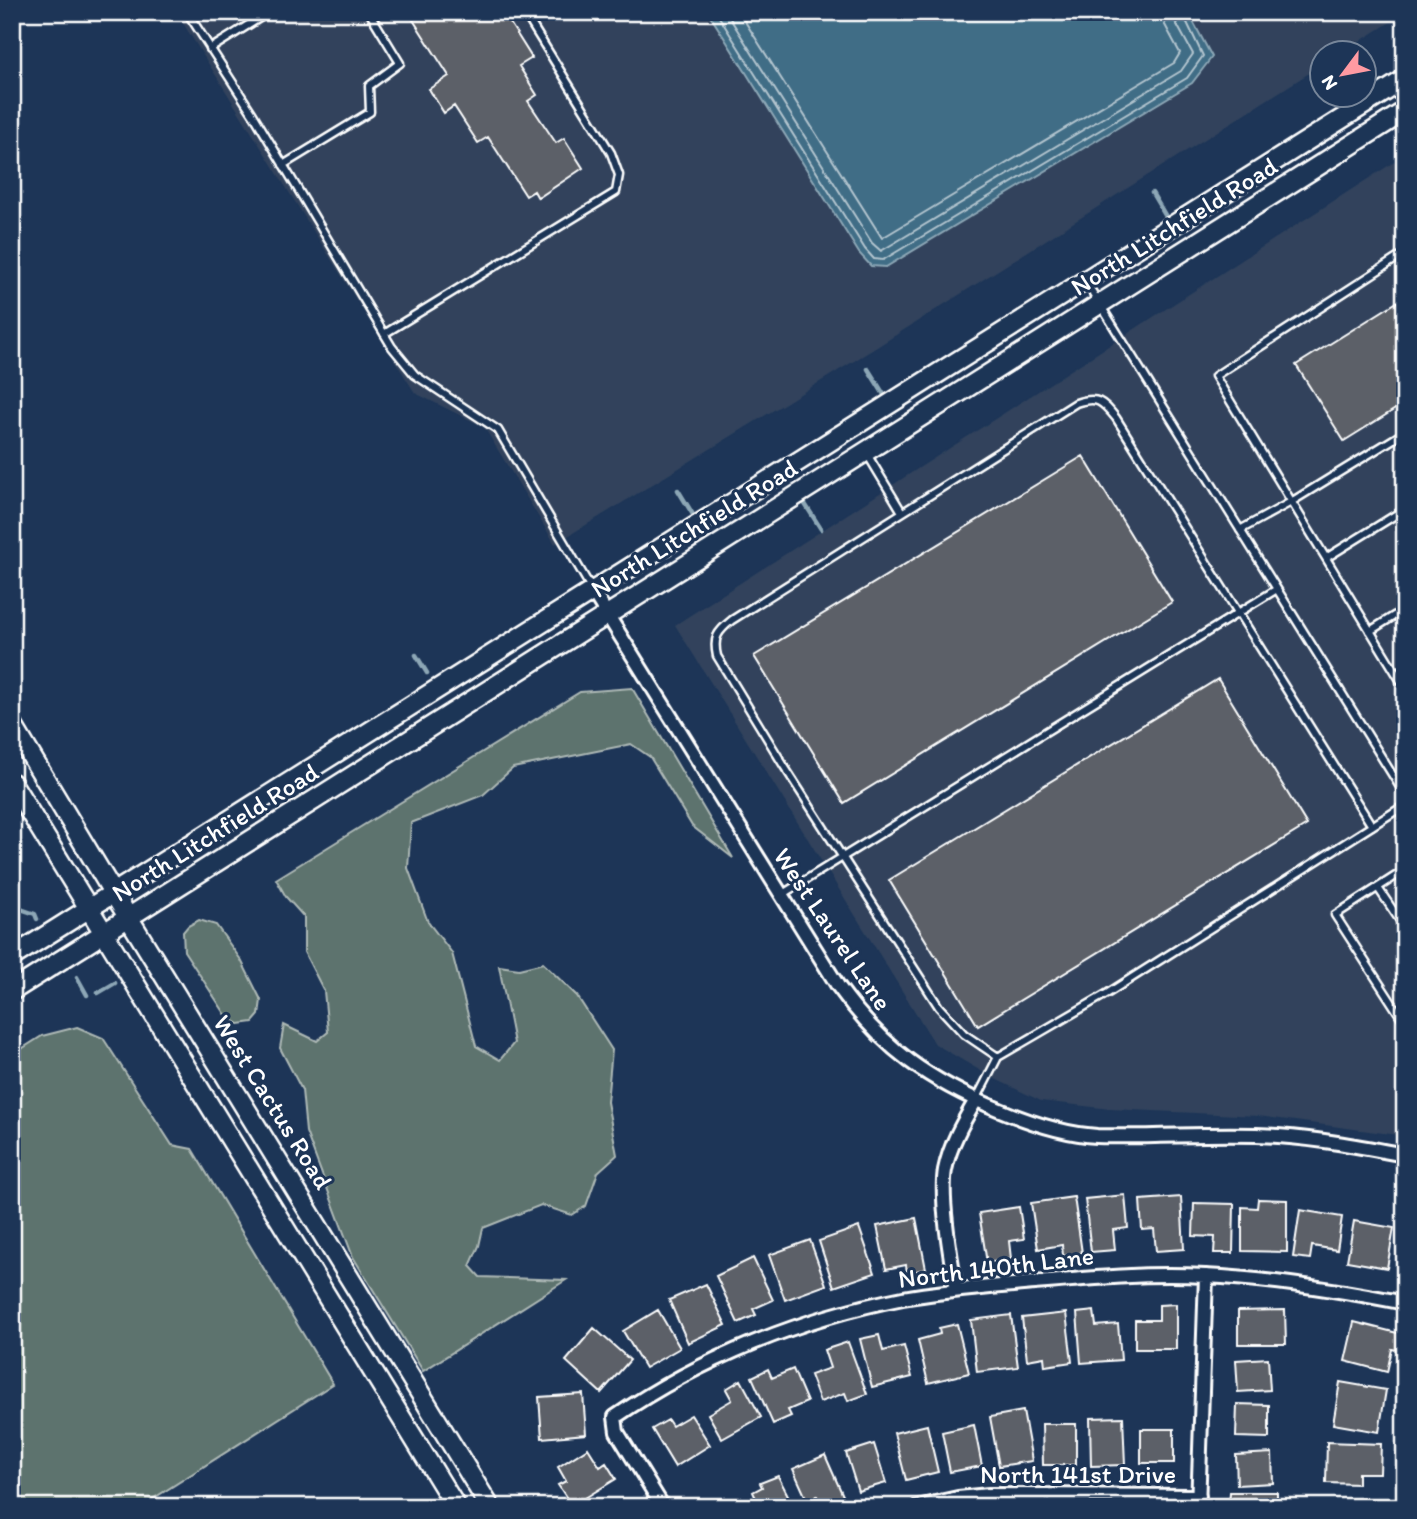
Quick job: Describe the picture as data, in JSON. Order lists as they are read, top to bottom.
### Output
{
  "streets": {
    "main road": ["North Litchfield Road", "West Cactus Road"],
    "street": ["West Laurel Lane", "North 140th Lane", "North 141st Drive"]
  },
  "crossings": [
    ["North Litchfield Road", "West Laurel Lane"],
    ["North Litchfield Road", "West Cactus Road"]
  ],
  "north": "bottom left"
}
